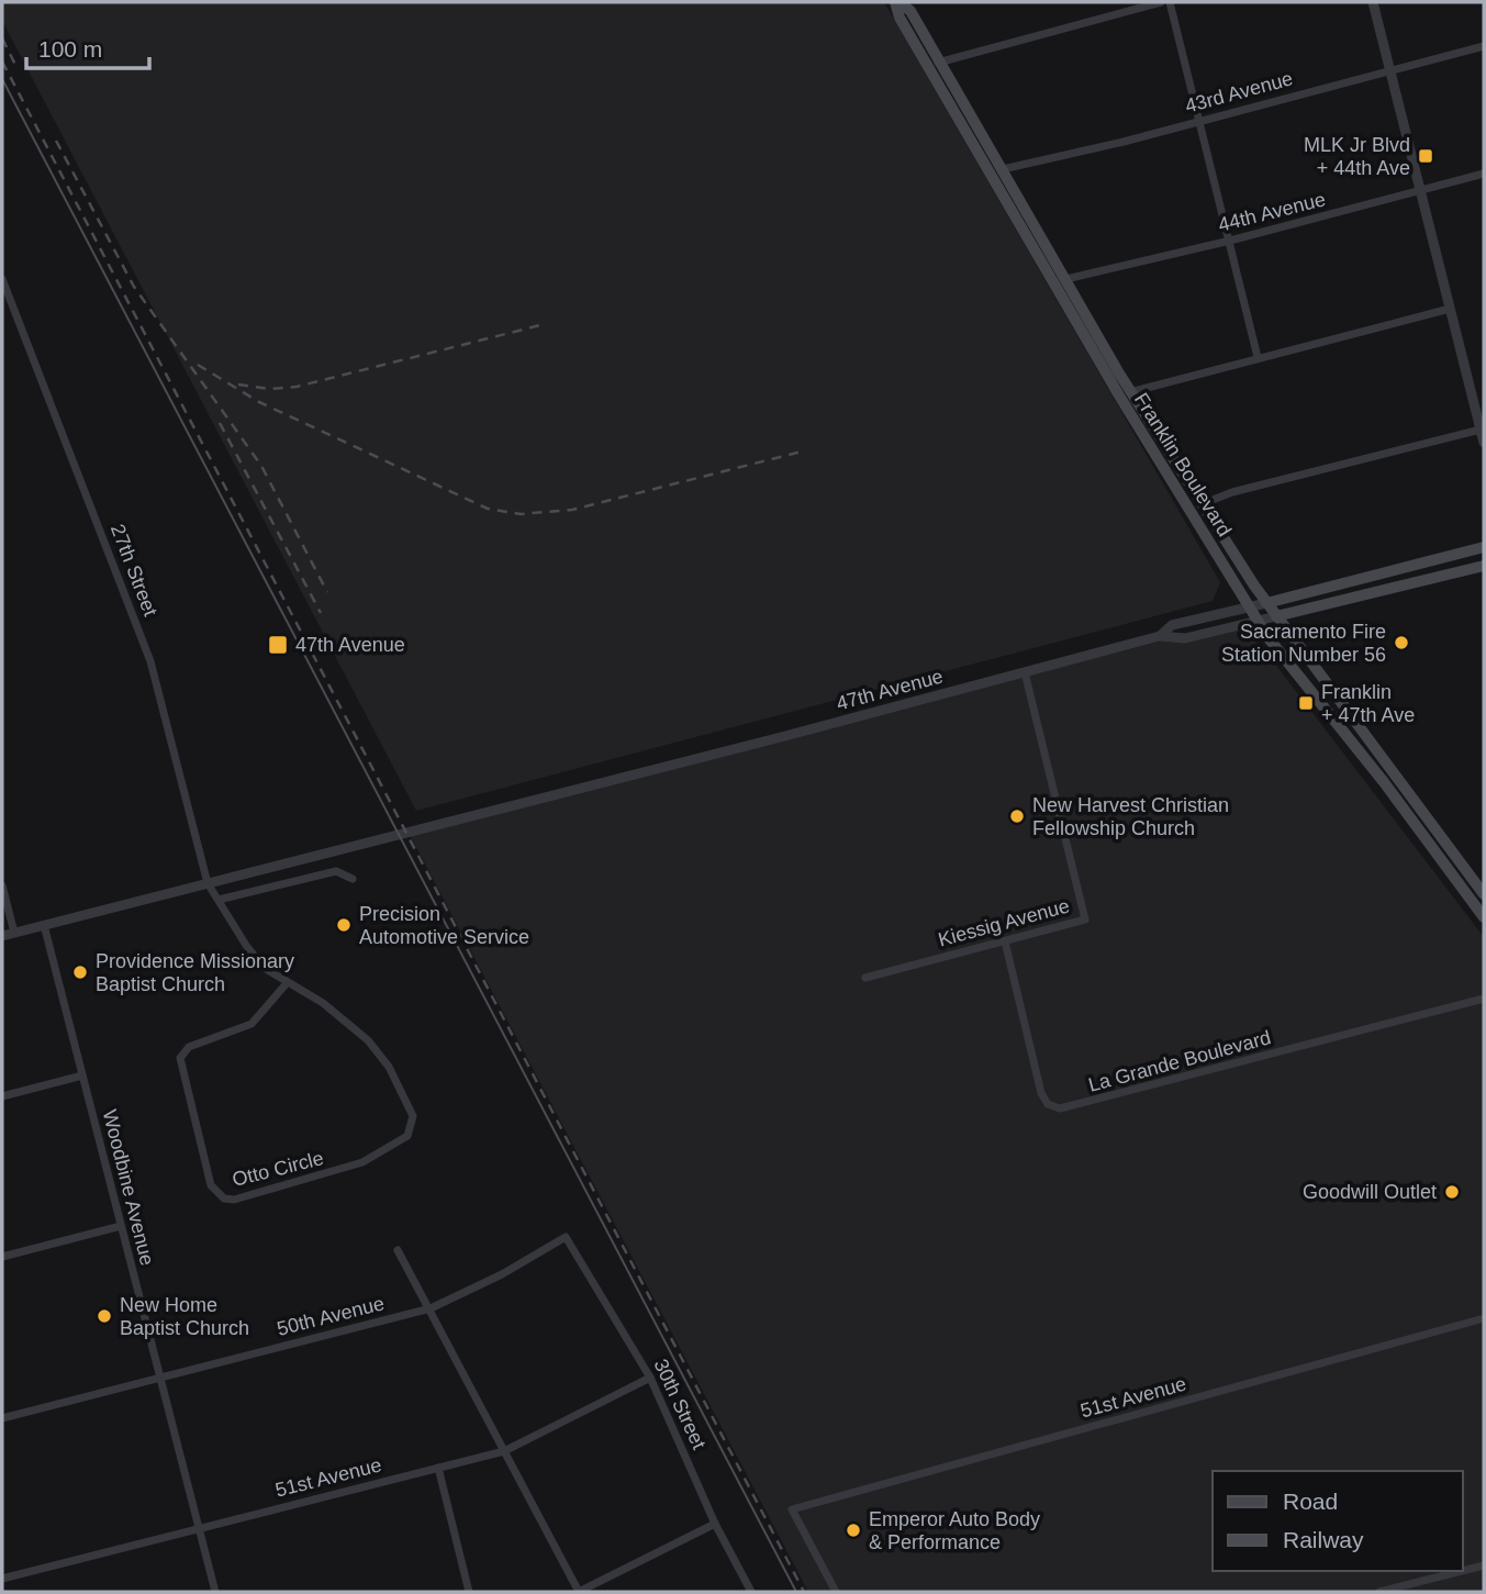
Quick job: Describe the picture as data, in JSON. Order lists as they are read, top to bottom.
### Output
{
  "streets": {
    "main road": ["Franklin Boulevard", "47th Avenue"],
    "street": [
      "43rd Avenue",
      "44th Avenue",
      "27th Street",
      "Kiessig Avenue",
      "La Grande Boulevard",
      "Otto Circle",
      "Woodbine Avenue",
      "50th Avenue",
      "51st Avenue",
      "30th Street"
    ]
  },
  "crossings": [
    ["43rd Avenue", "Franklin Boulevard"],
    ["44th Avenue", "Franklin Boulevard"],
    ["Franklin Boulevard", "47th Avenue"],
    ["27th Street", "47th Avenue"],
    ["27th Street", "Otto Circle"],
    ["47th Avenue", "Kiessig Avenue"],
    ["47th Avenue", "Otto Circle"],
    ["47th Avenue", "Woodbine Avenue"],
    ["Kiessig Avenue", "La Grande Boulevard"],
    ["Woodbine Avenue", "50th Avenue"],
    ["Woodbine Avenue", "51st Avenue"],
    ["50th Avenue", "30th Street"],
    ["51st Avenue", "30th Street"]
  ],
  "places": {
    "transit": ["MLK Jr Blvd + 44th Ave", "47th Avenue", "Franklin + 47th Ave"],
    "other": [
      "Sacramento Fire Station Number 56",
      "New Harvest Christian Fellowship Church",
      "Precision Automotive Service",
      "Providence Missionary Baptist Church",
      "Goodwill Outlet",
      "New Home Baptist Church",
      "Emperor Auto Body & Performance"
    ]
  },
  "legend": ["Road", "Railway"],
  "scale_bar": "100 m"
}
